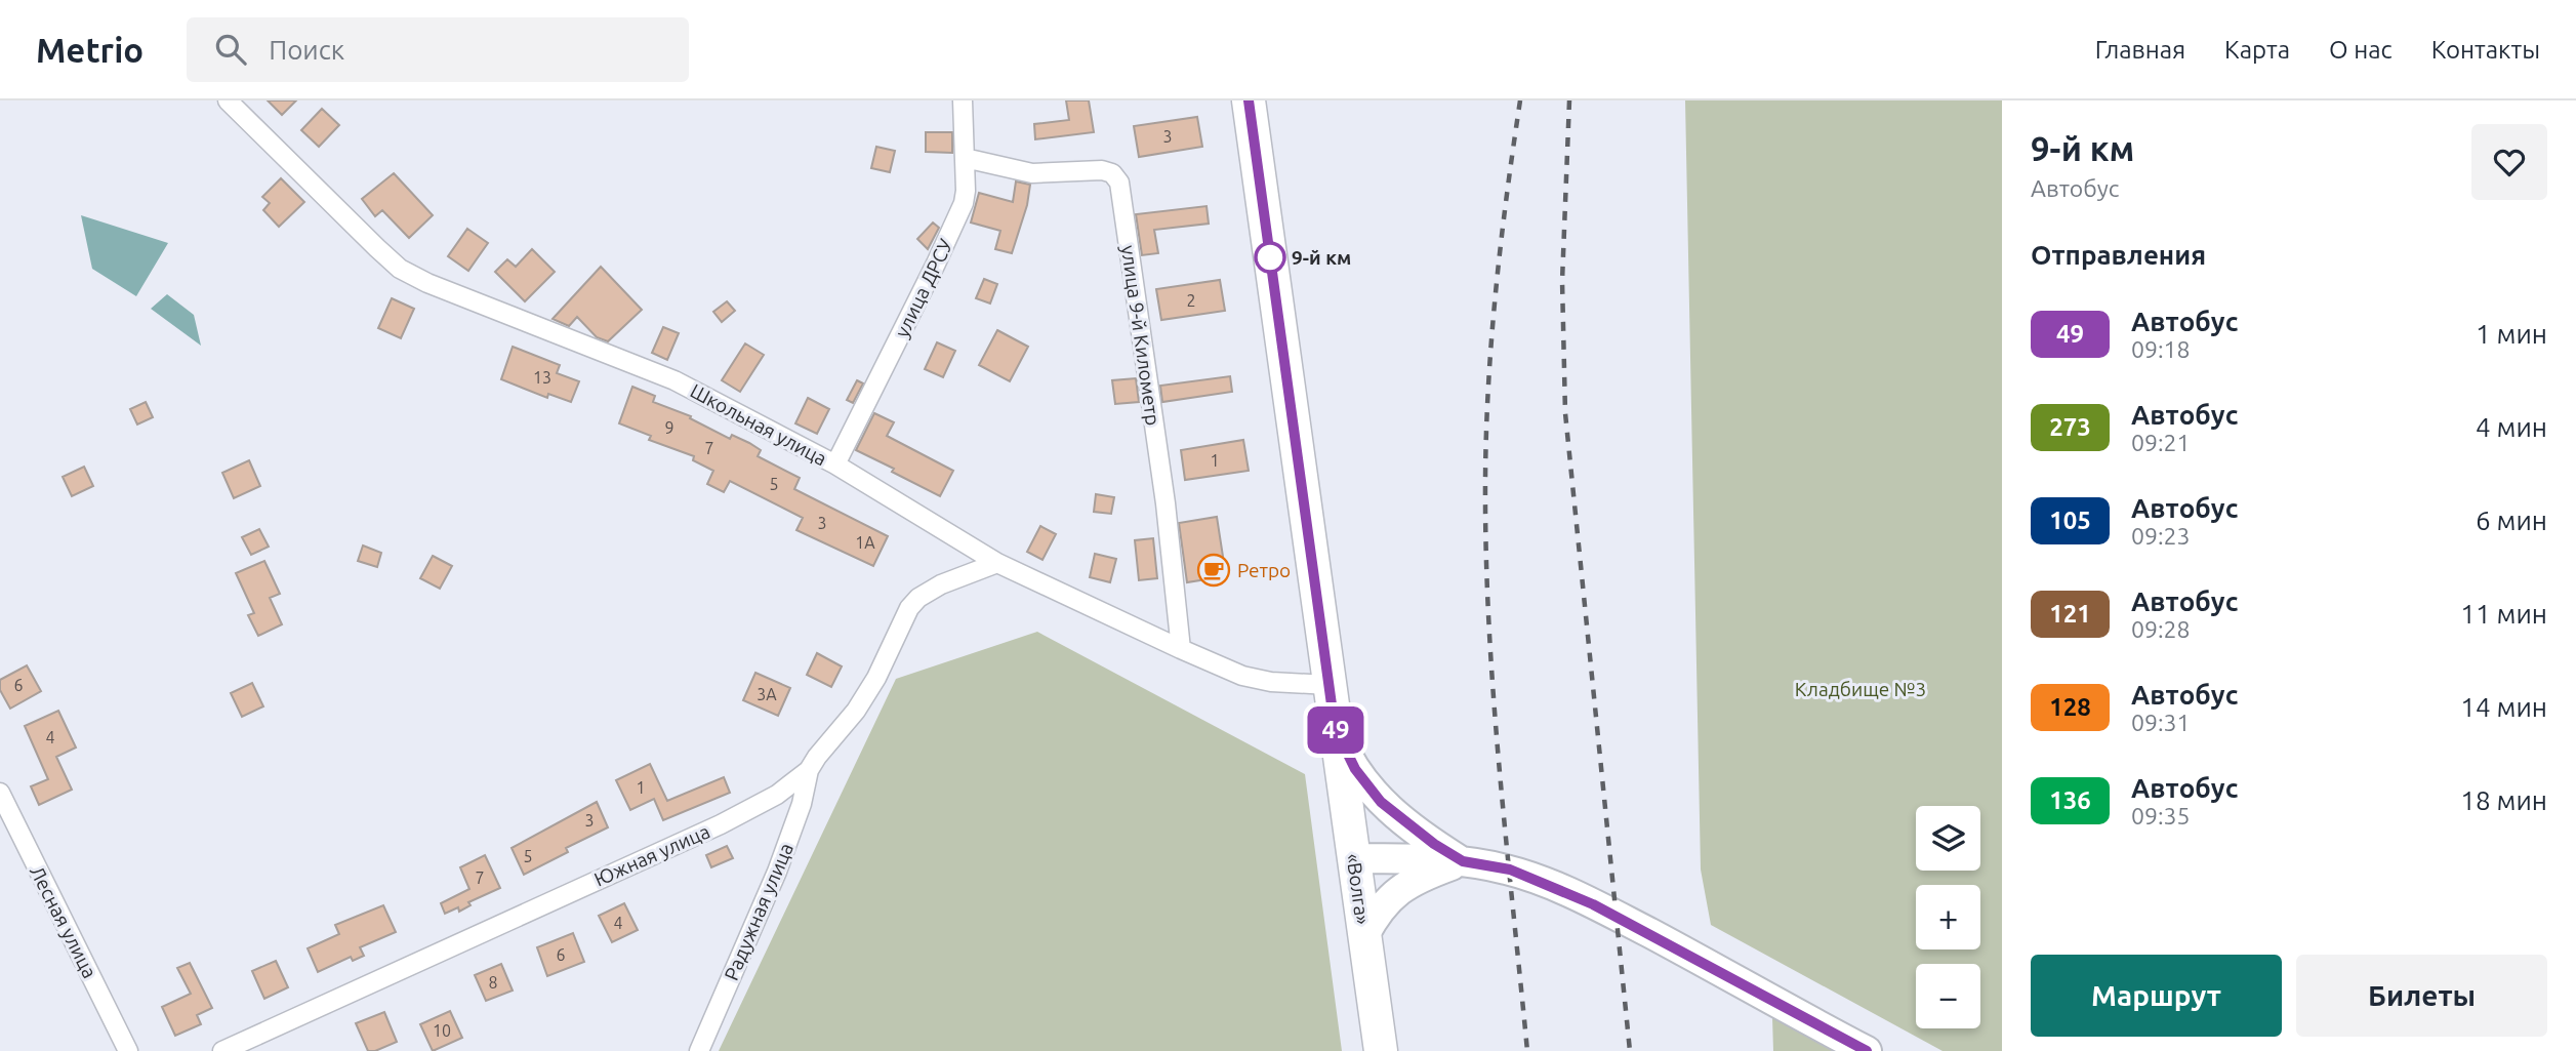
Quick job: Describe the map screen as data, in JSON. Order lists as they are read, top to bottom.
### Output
{
  "streets": {
    "highway": ["«Волга»"],
    "street": [
      "улица ДРСУ",
      "улица 9-й Километр",
      "Школьная улица",
      "Южная улица",
      "Радужная улица",
      "Лесная улица"
    ]
  },
  "crossings": [
    ["улица ДРСУ", "улица 9-й Километр"],
    ["улица ДРСУ", "Школьная улица"],
    ["улица 9-й Километр", "Школьная улица"],
    ["Школьная улица", "Южная улица"],
    ["Школьная улица", "«Волга»"],
    ["Южная улица", "Радужная улица"]
  ],
  "parks": ["Кладбище №3"],
  "places": {
    "other": ["9-й км"],
    "cafe": ["Ретро"]
  },
  "lines": ["bus line 49"],
  "house_numbers": [
    "3",
    "2",
    "13",
    "9",
    "7",
    "1",
    "5",
    "3",
    "1А",
    "6",
    "3А",
    "4",
    "1",
    "3",
    "5",
    "7",
    "4",
    "6",
    "8",
    "10"
  ],
  "page": {
    "header": "Metrio",
    "search": "Поиск",
    "nav": [
      "Главная",
      "Карта",
      "О нас",
      "Контакты"
    ],
    "on_map": "49",
    "heading": [
      ["9-й км", "Автобус"],
      "Отправления"
    ],
    "list": [
      {
        "mark": "49",
        "name": "Автобус",
        "note": "09:18",
        "value": "1 мин"
      },
      {
        "mark": "273",
        "name": "Автобус",
        "note": "09:21",
        "value": "4 мин"
      },
      {
        "mark": "105",
        "name": "Автобус",
        "note": "09:23",
        "value": "6 мин"
      },
      {
        "mark": "121",
        "name": "Автобус",
        "note": "09:28",
        "value": "11 мин"
      },
      {
        "mark": "128",
        "name": "Автобус",
        "note": "09:31",
        "value": "14 мин"
      },
      {
        "mark": "136",
        "name": "Автобус",
        "note": "09:35",
        "value": "18 мин"
      }
    ],
    "map_buttons": ["+", "−"],
    "buttons": ["Маршрут", "Билеты"]
  }
}
